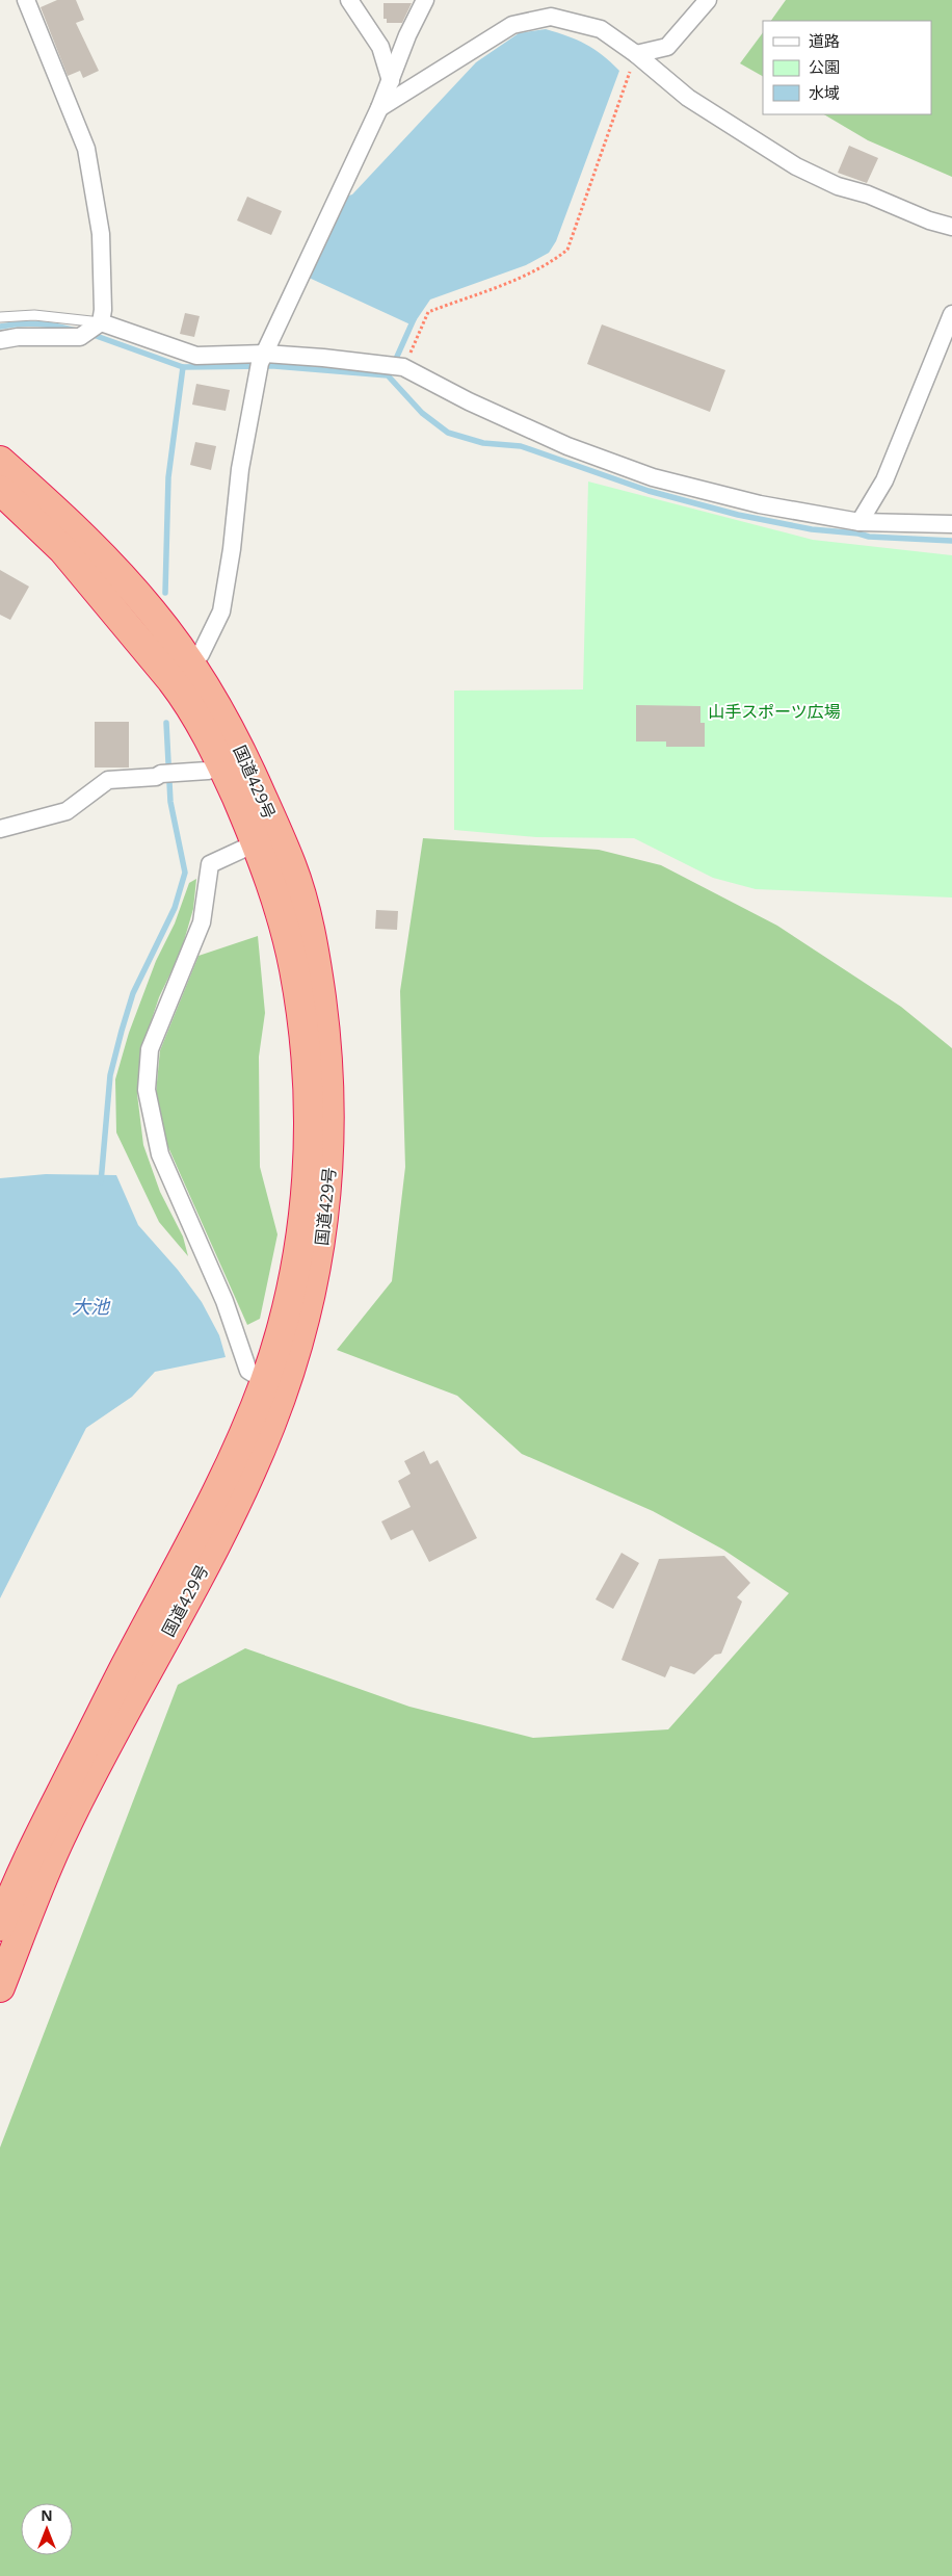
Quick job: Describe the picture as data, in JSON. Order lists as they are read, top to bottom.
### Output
{
  "streets": {
    "highway": ["国道429号"]
  },
  "water": ["大池"],
  "parks": ["山手スポーツ広場"],
  "legend": ["道路", "公園", "水域"],
  "north": "top"
}
